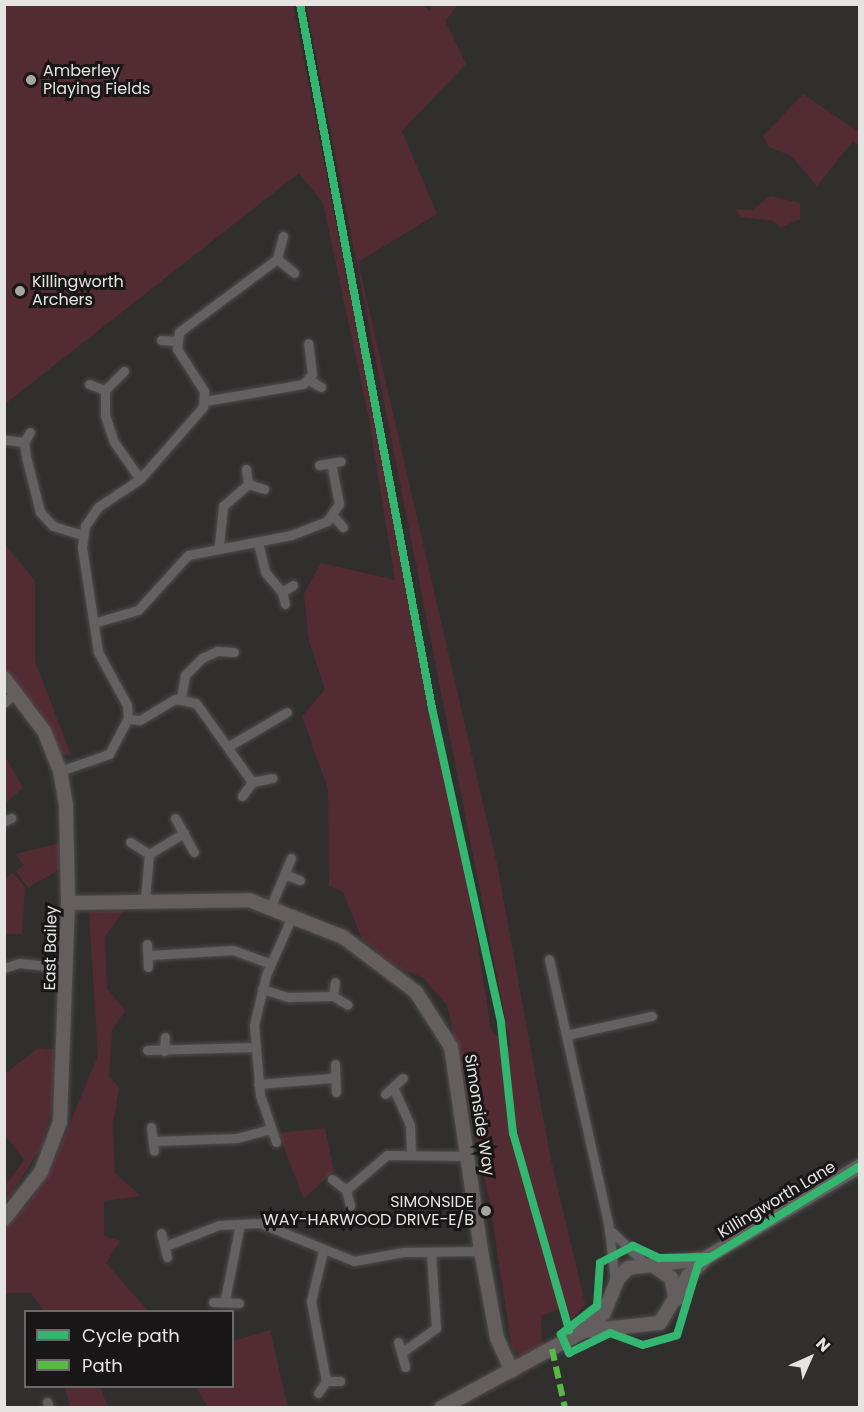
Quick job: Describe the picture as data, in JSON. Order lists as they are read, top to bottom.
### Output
{
  "streets": {
    "street": ["East Bailey", "Simonside Way", "Killingworth Lane"]
  },
  "crossings": [
    ["East Bailey", "Simonside Way"]
  ],
  "places": ["Amberley Playing Fields", "Killingworth Archers", "SIMONSIDE WAY-HARWOOD DRIVE-E/B"],
  "legend": ["Cycle path", "Path"],
  "north": "top right"
}
